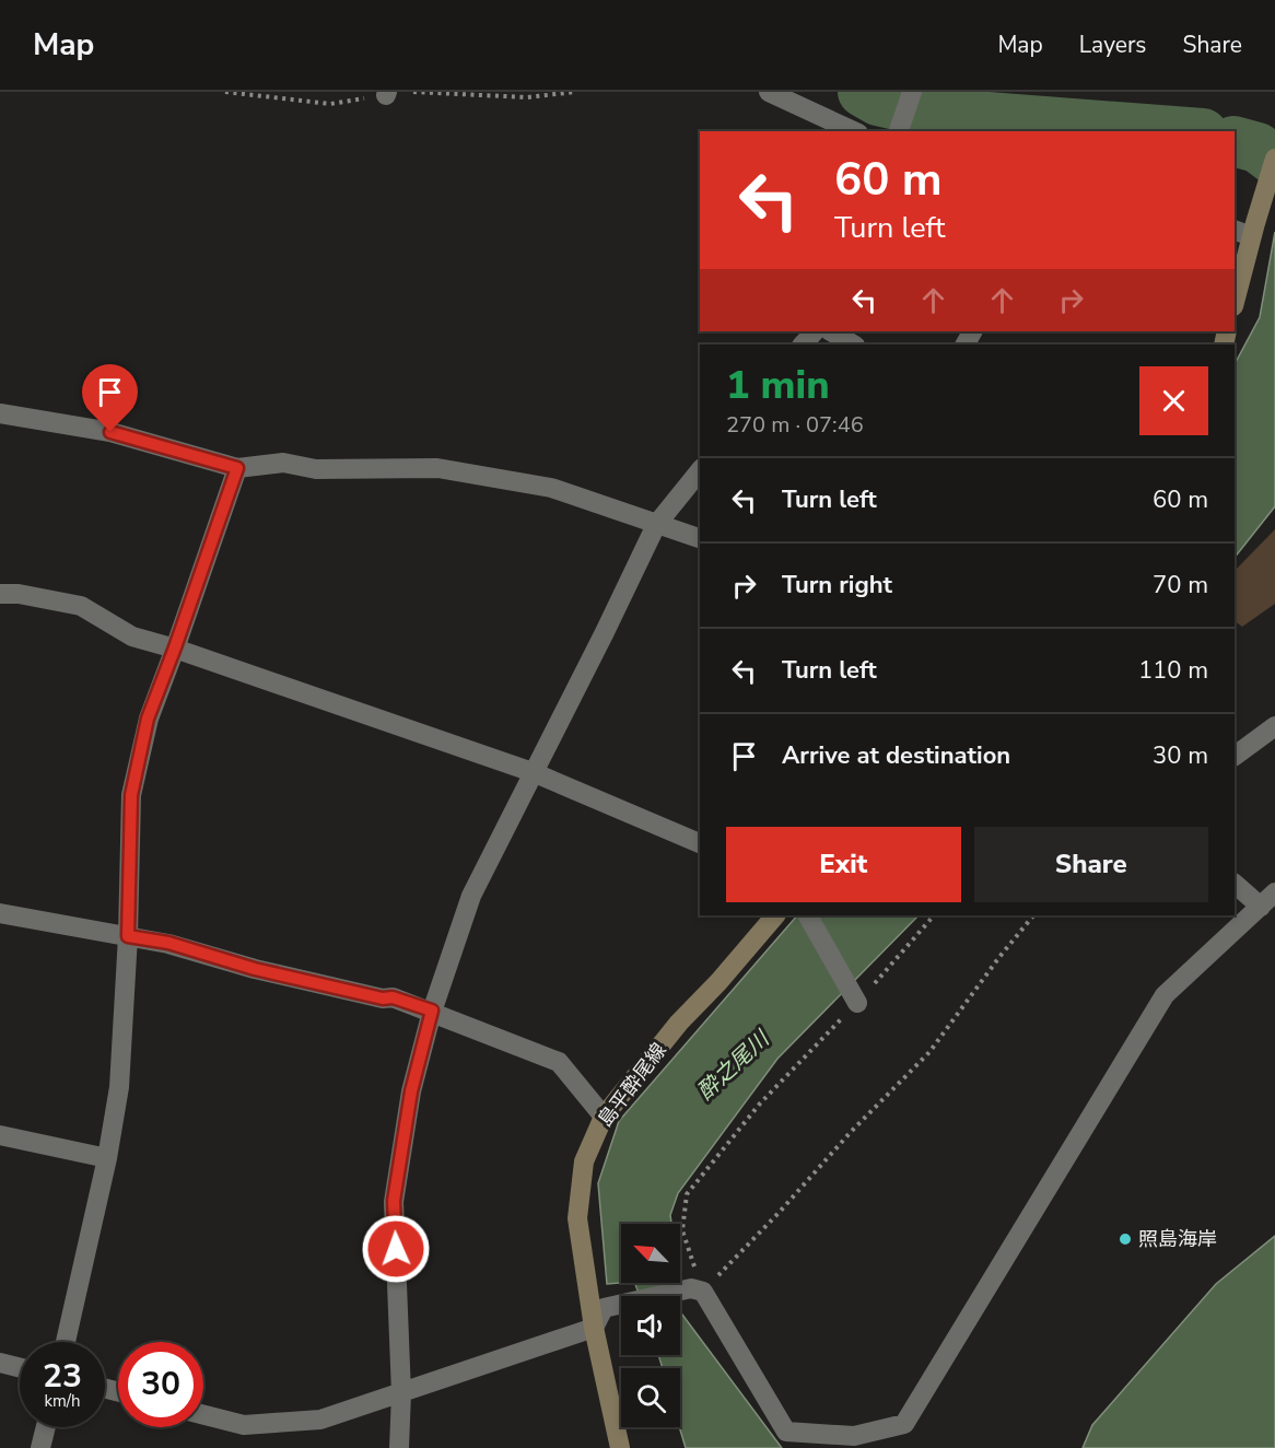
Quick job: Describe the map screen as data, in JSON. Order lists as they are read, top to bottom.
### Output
{
  "streets": {
    "main road": ["島平酔尾線"]
  },
  "water": ["酔之尾川"],
  "places": ["照島海岸"],
  "north": "top left",
  "page": {
    "header": "Map",
    "nav": ["Map", "Layers", "Share"],
    "turn": ["60 m", "Turn left"],
    "heading": ["1 min", "270 m · 07:46"],
    "list": [
      {
        "name": "Turn left",
        "value": "60 m"
      },
      {
        "name": "Turn right",
        "value": "70 m"
      },
      {
        "name": "Turn left",
        "value": "110 m"
      },
      {
        "name": "Arrive at destination",
        "value": "30 m"
      }
    ],
    "buttons": ["Exit", "Share"],
    "speed": "23 km/h",
    "limit": "30"
  }
}
